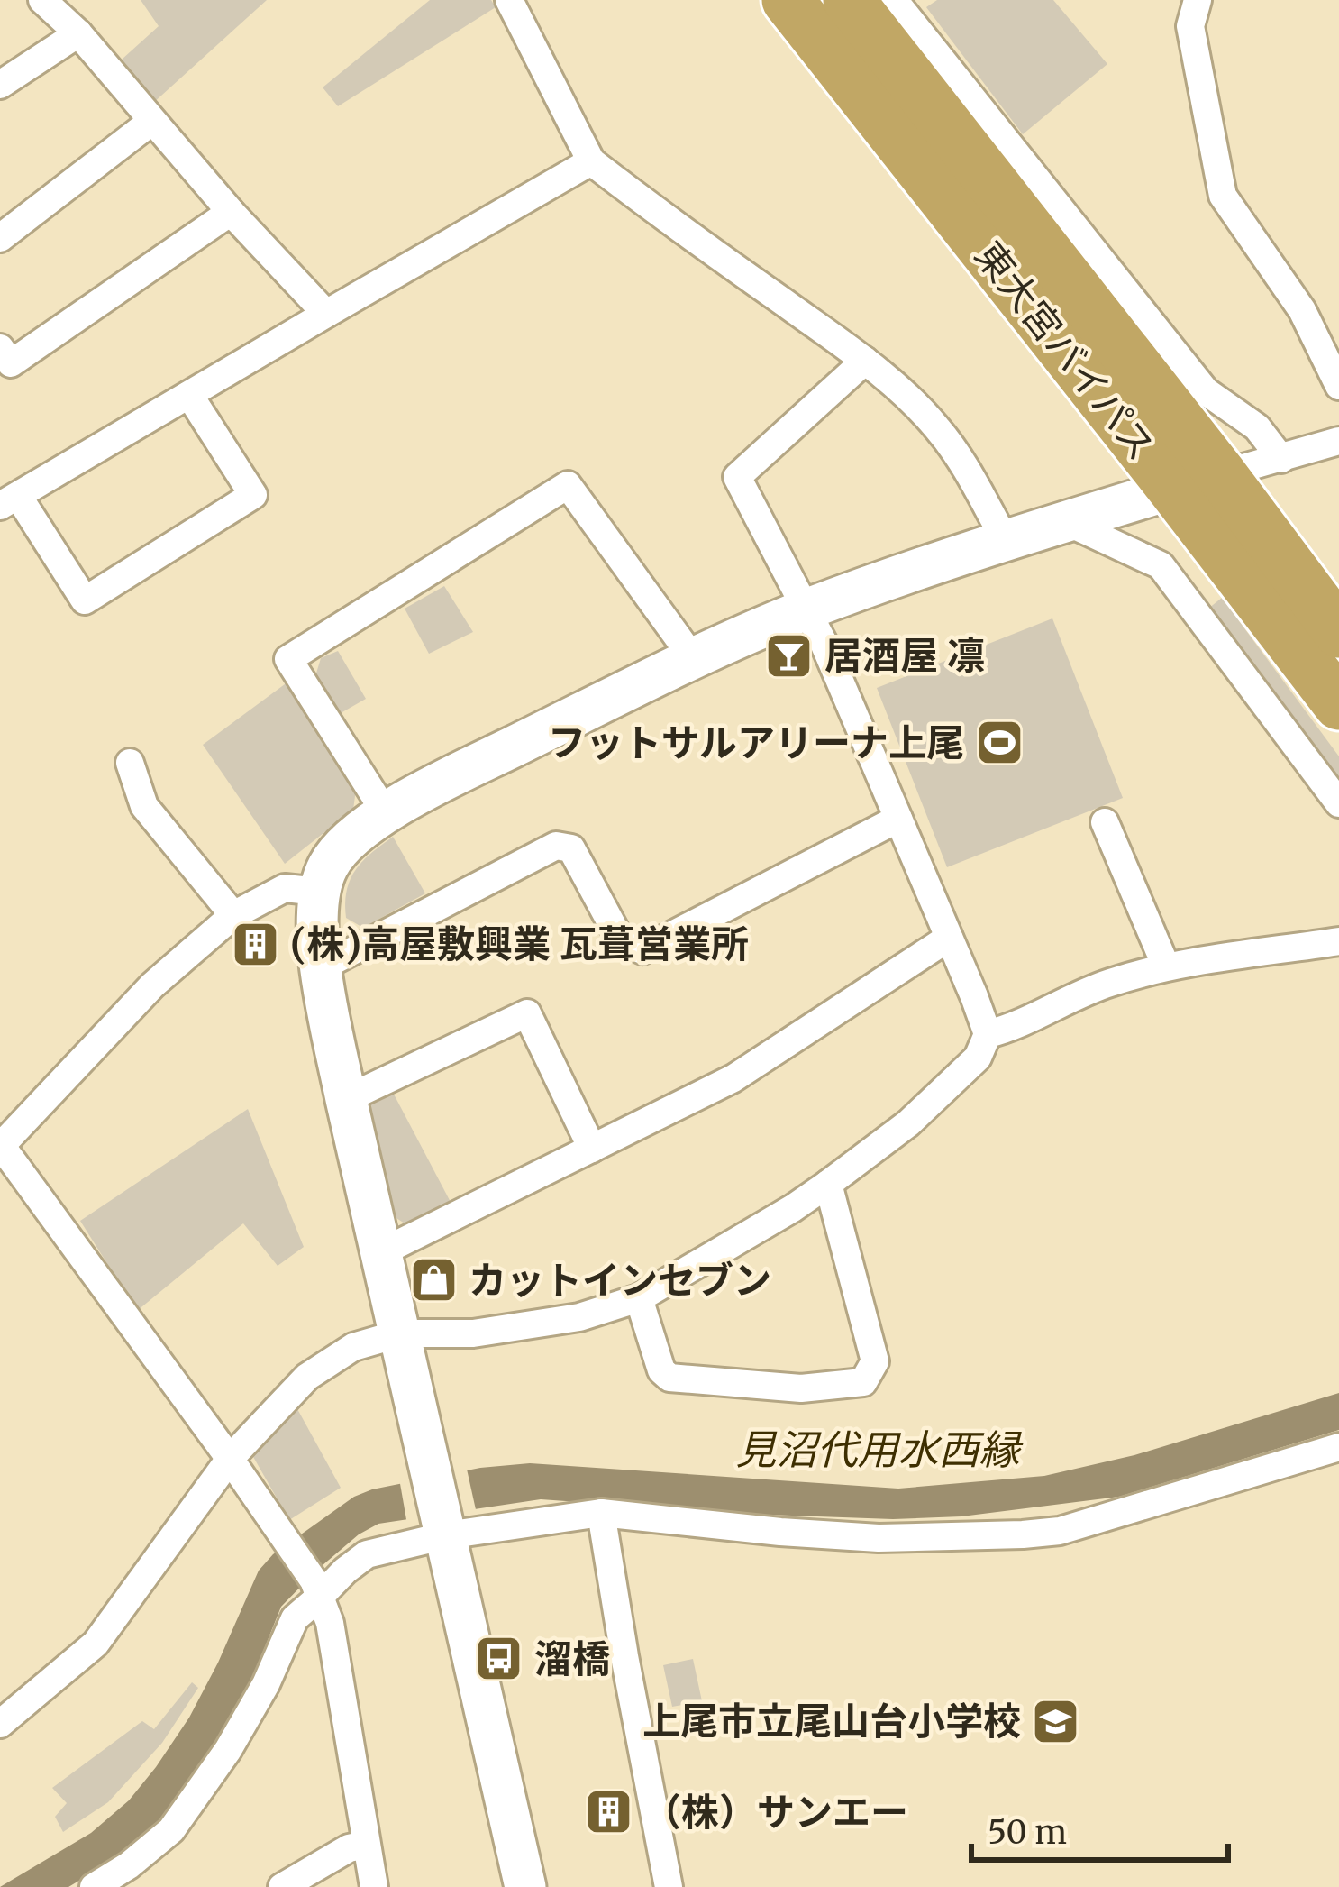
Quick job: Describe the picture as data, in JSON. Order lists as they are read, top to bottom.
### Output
{
  "streets": {
    "highway": ["東大宮バイパス"]
  },
  "water": ["見沼代用水西縁"],
  "places": {
    "bar": ["居酒屋 凛"],
    "sports": ["フットサルアリーナ上尾"],
    "building": ["(株)高屋敷興業 瓦葺営業所", "（株）サンエー"],
    "shop": ["カットインセブン"],
    "bus stop": ["溜橋"],
    "school or university": ["上尾市立尾山台小学校"]
  },
  "scale_bar": "50 m"
}
